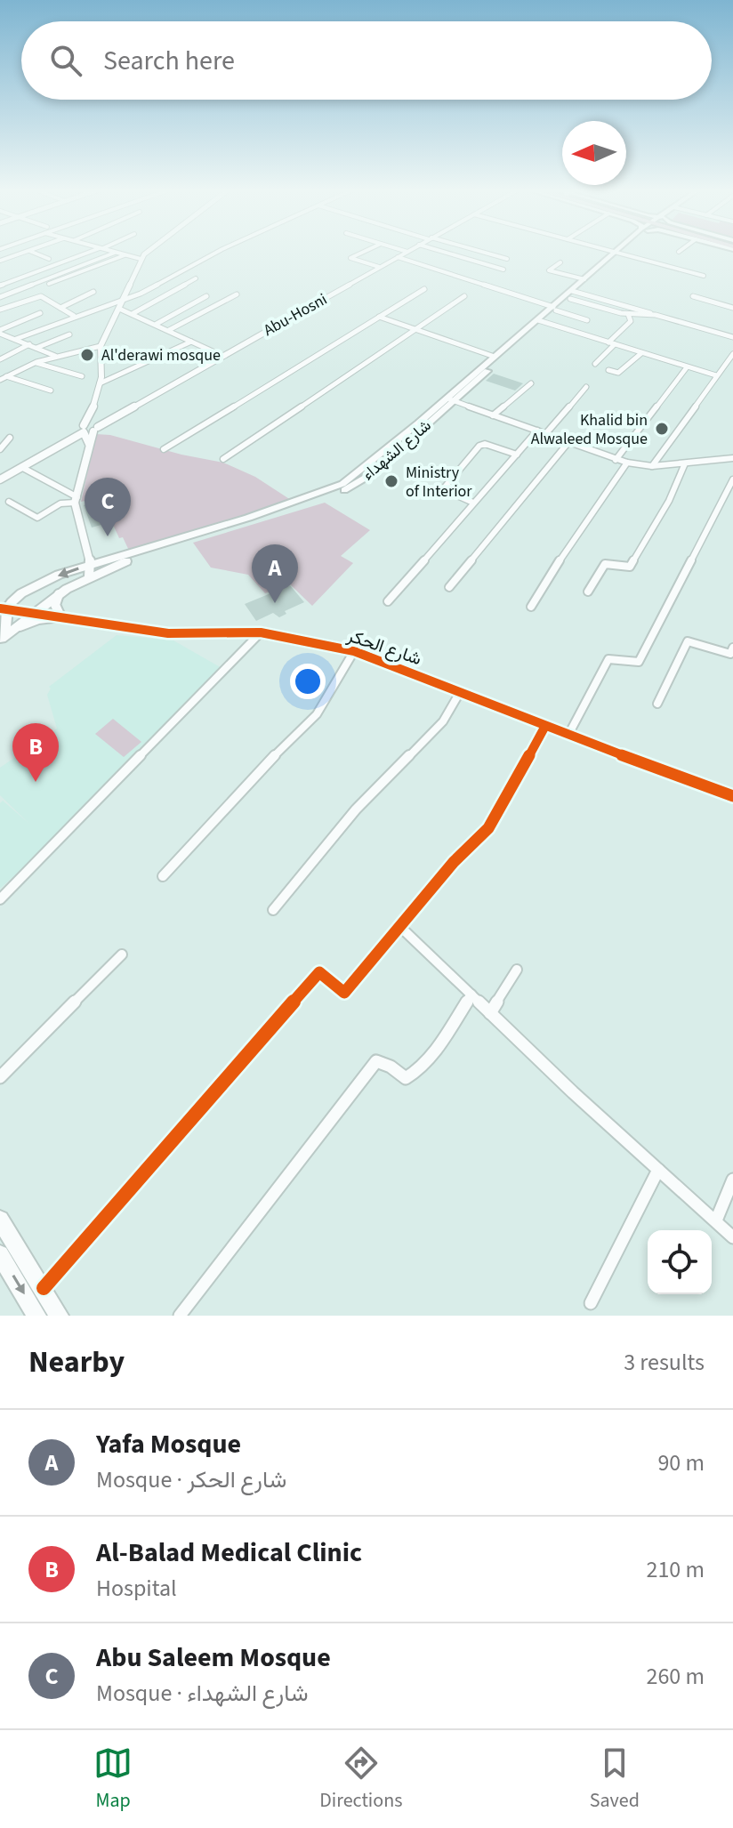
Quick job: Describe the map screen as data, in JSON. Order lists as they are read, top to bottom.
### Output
{
  "streets": {
    "main road": ["شارع الشهداء"],
    "street": ["Abu-Hosni", "شارع الحكر"]
  },
  "crossings": [
    ["شارع الشهداء", "شارع الحكر"]
  ],
  "places": ["Al'derawi mosque", "Khalid bin Alwaleed Mosque", "Ministry of Interior"],
  "north": "left",
  "page": {
    "search": "Search here",
    "pins": ["C", "A", "B"],
    "heading": ["Nearby", "3 results"],
    "list": [
      {
        "mark": "A",
        "name": "Yafa Mosque",
        "note": "Mosque · شارع الحكر",
        "value": "90 m"
      },
      {
        "mark": "B",
        "name": "Al-Balad Medical Clinic",
        "note": "Hospital",
        "value": "210 m"
      },
      {
        "mark": "C",
        "name": "Abu Saleem Mosque",
        "note": "Mosque · شارع الشهداء",
        "value": "260 m"
      }
    ],
    "nav": ["Map", "Directions", "Saved"]
  }
}
